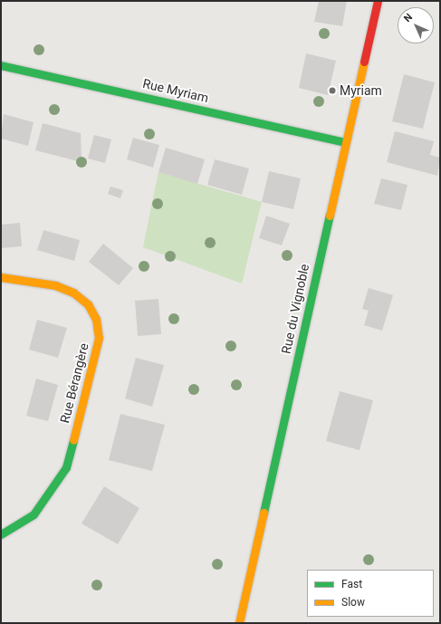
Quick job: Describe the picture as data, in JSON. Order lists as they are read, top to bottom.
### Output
{
  "streets": {
    "street": ["Rue Myriam", "Rue du Vignoble", "Rue Bérangère"]
  },
  "crossings": [
    ["Rue Myriam", "Rue du Vignoble"]
  ],
  "places": ["Myriam"],
  "legend": ["Fast", "Slow"],
  "north": "top left"
}
